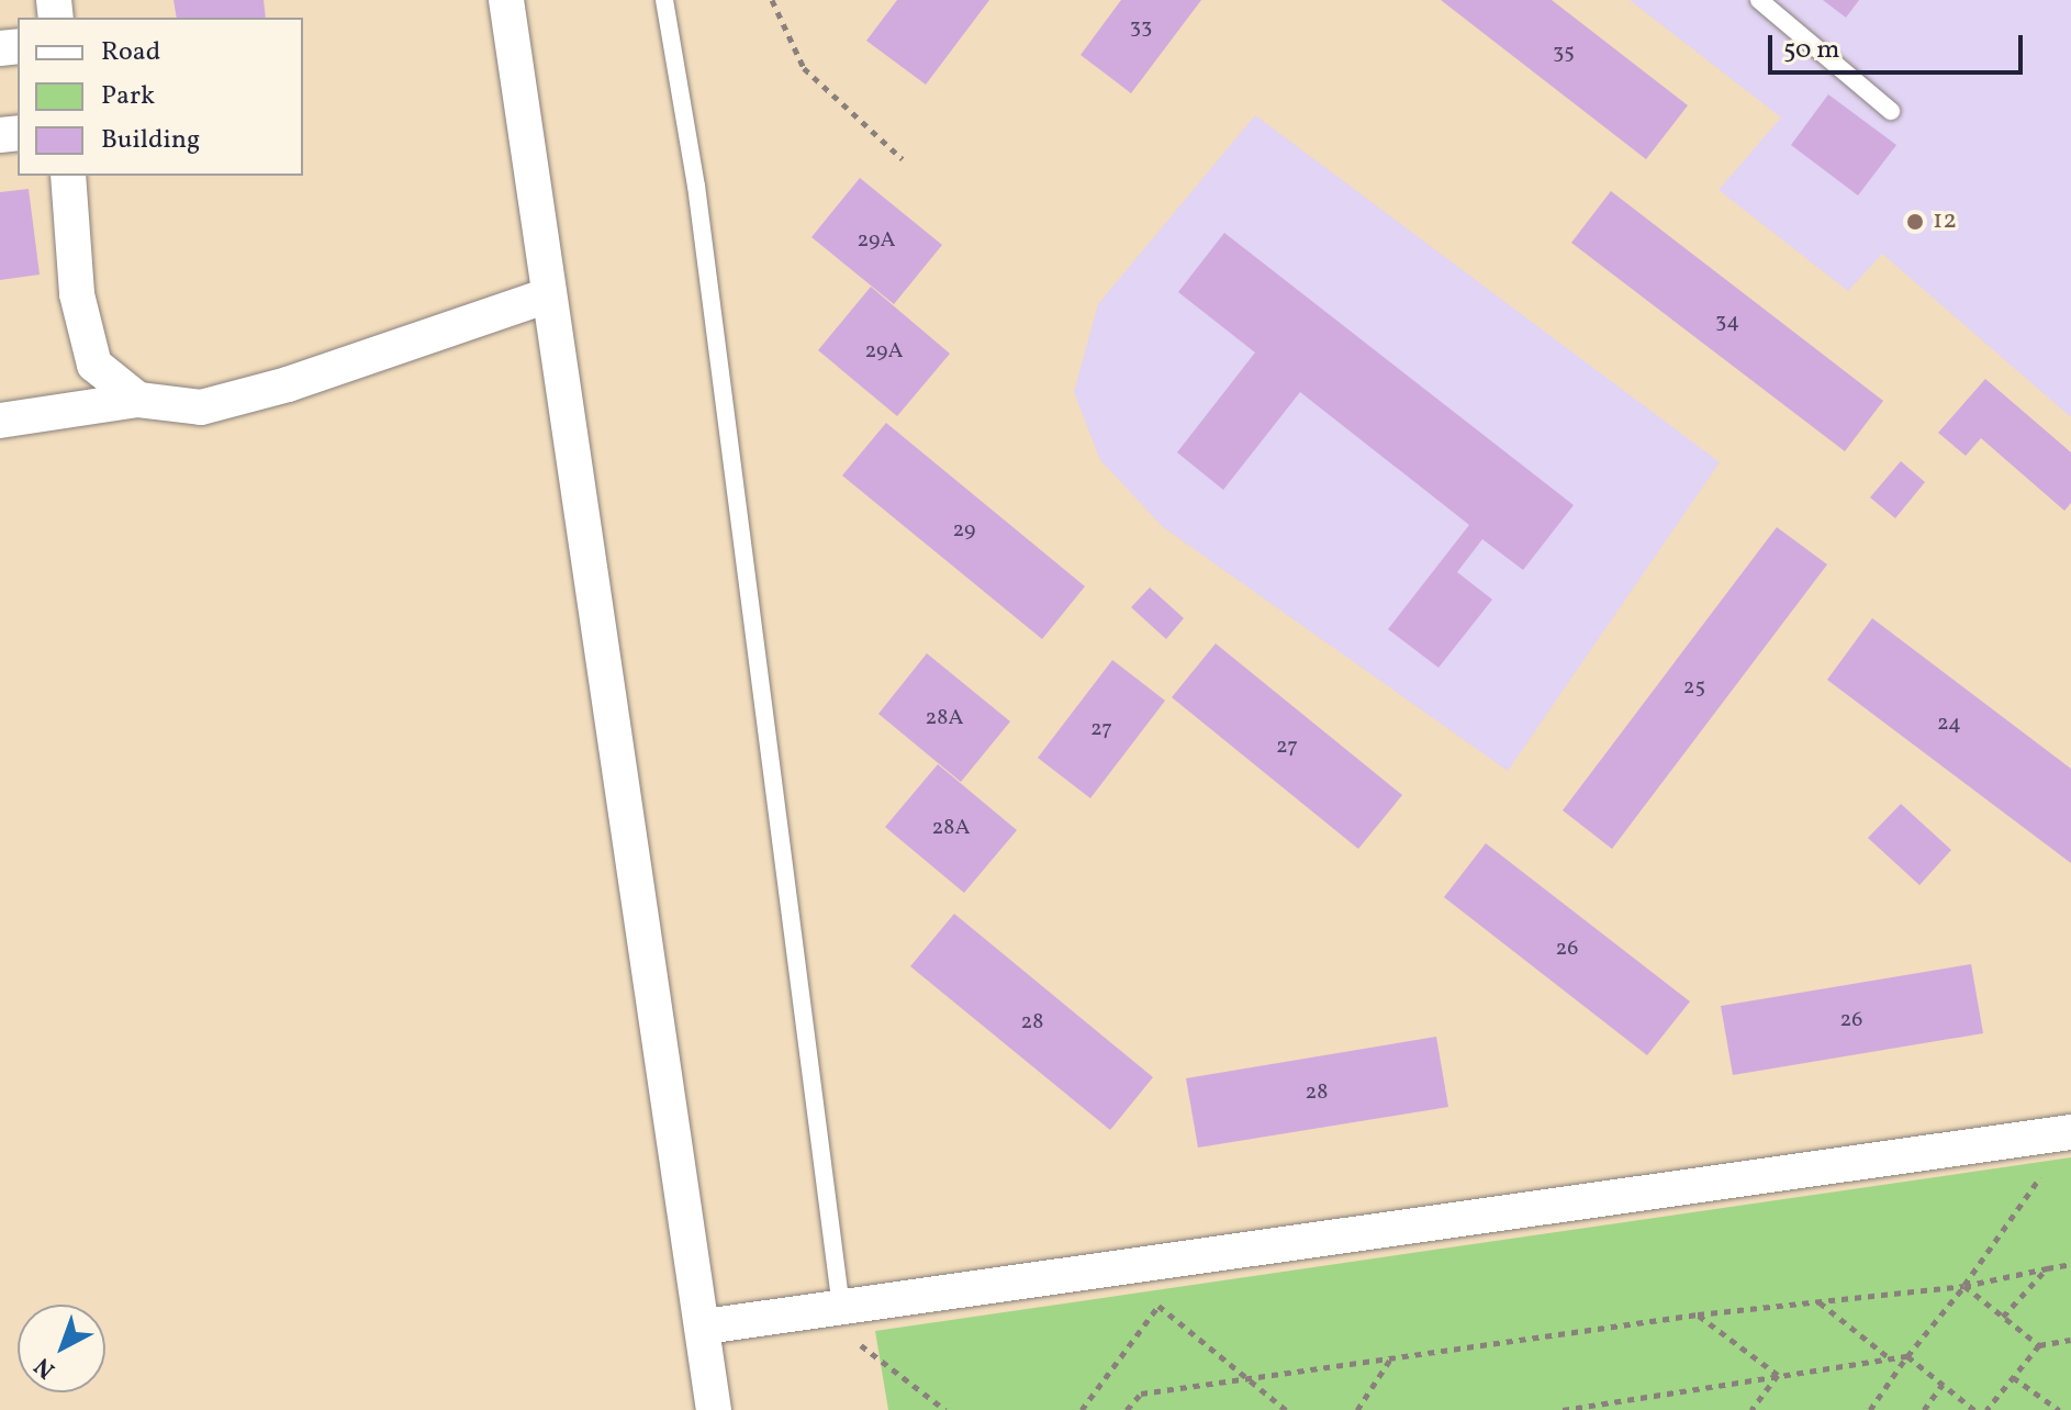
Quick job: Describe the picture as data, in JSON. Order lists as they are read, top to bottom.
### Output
{
  "places": ["12"],
  "house_numbers": [
    "33",
    "35",
    "29A",
    "34",
    "29A",
    "29",
    "25",
    "28A",
    "24",
    "27",
    "27",
    "28A",
    "26",
    "26",
    "28",
    "28"
  ],
  "legend": ["Road", "Park", "Building"],
  "scale_bar": "50 m",
  "north": "bottom left"
}
